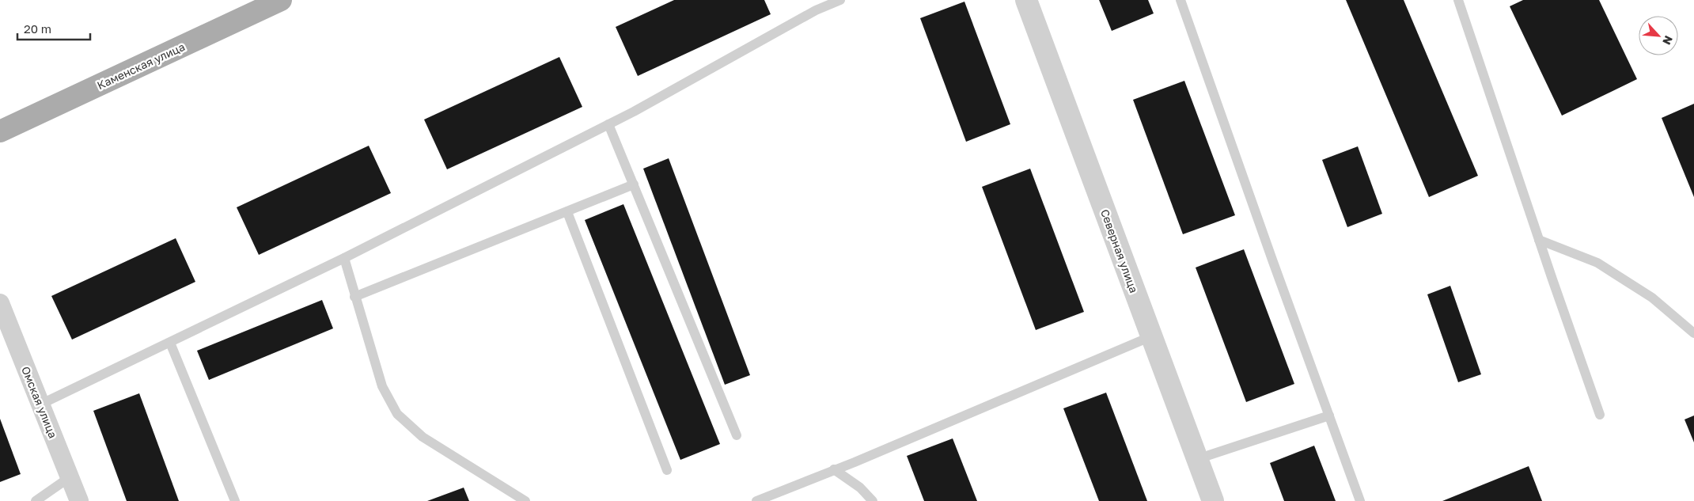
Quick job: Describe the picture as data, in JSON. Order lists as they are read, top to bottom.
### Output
{
  "streets": {
    "main road": ["Каменская улица"],
    "street": ["Северная улица", "Омская улица"]
  },
  "scale_bar": "20 m",
  "north": "bottom right"
}
